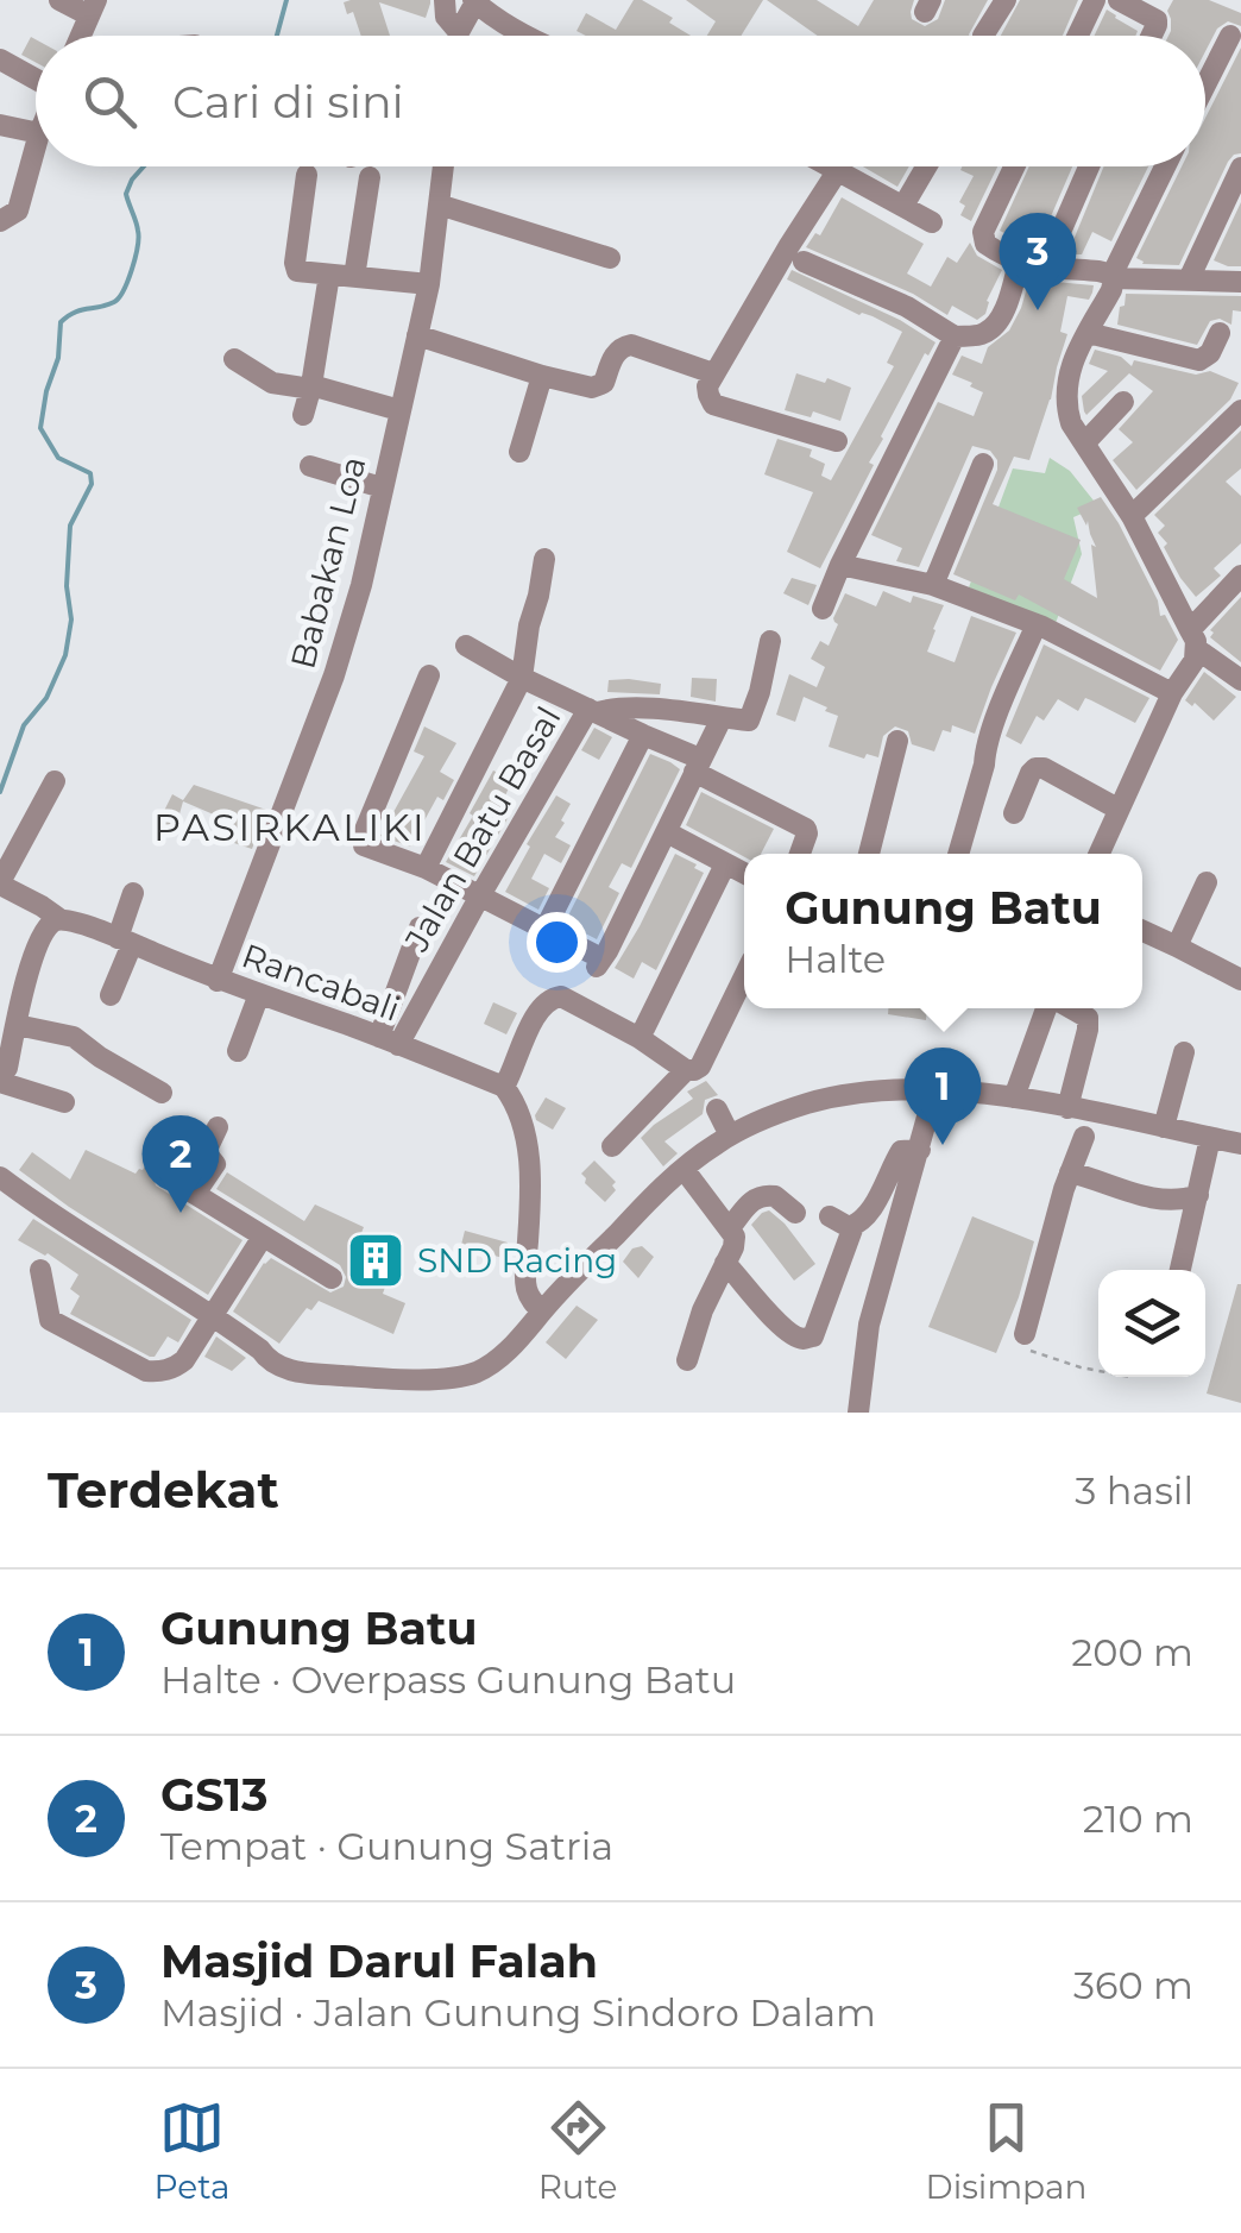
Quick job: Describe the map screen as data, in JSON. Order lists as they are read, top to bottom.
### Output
{
  "streets": {
    "street": ["Babakan Loa", "Jalan Batu Basal", "Rancabali"]
  },
  "crossings": [
    ["Babakan Loa", "Rancabali"],
    ["Jalan Batu Basal", "Rancabali"]
  ],
  "districts": ["PASIRKALIKI"],
  "places": {
    "building": ["SND Racing"]
  },
  "page": {
    "search": "Cari di sini",
    "pins": ["3", "1", "2"],
    "popup": ["Gunung Batu", "Halte"],
    "heading": ["Terdekat", "3 hasil"],
    "list": [
      {
        "mark": "1",
        "name": "Gunung Batu",
        "note": "Halte · Overpass Gunung Batu",
        "value": "200 m"
      },
      {
        "mark": "2",
        "name": "GS13",
        "note": "Tempat · Gunung Satria",
        "value": "210 m"
      },
      {
        "mark": "3",
        "name": "Masjid Darul Falah",
        "note": "Masjid · Jalan Gunung Sindoro Dalam",
        "value": "360 m"
      }
    ],
    "nav": ["Peta", "Rute", "Disimpan"]
  }
}
